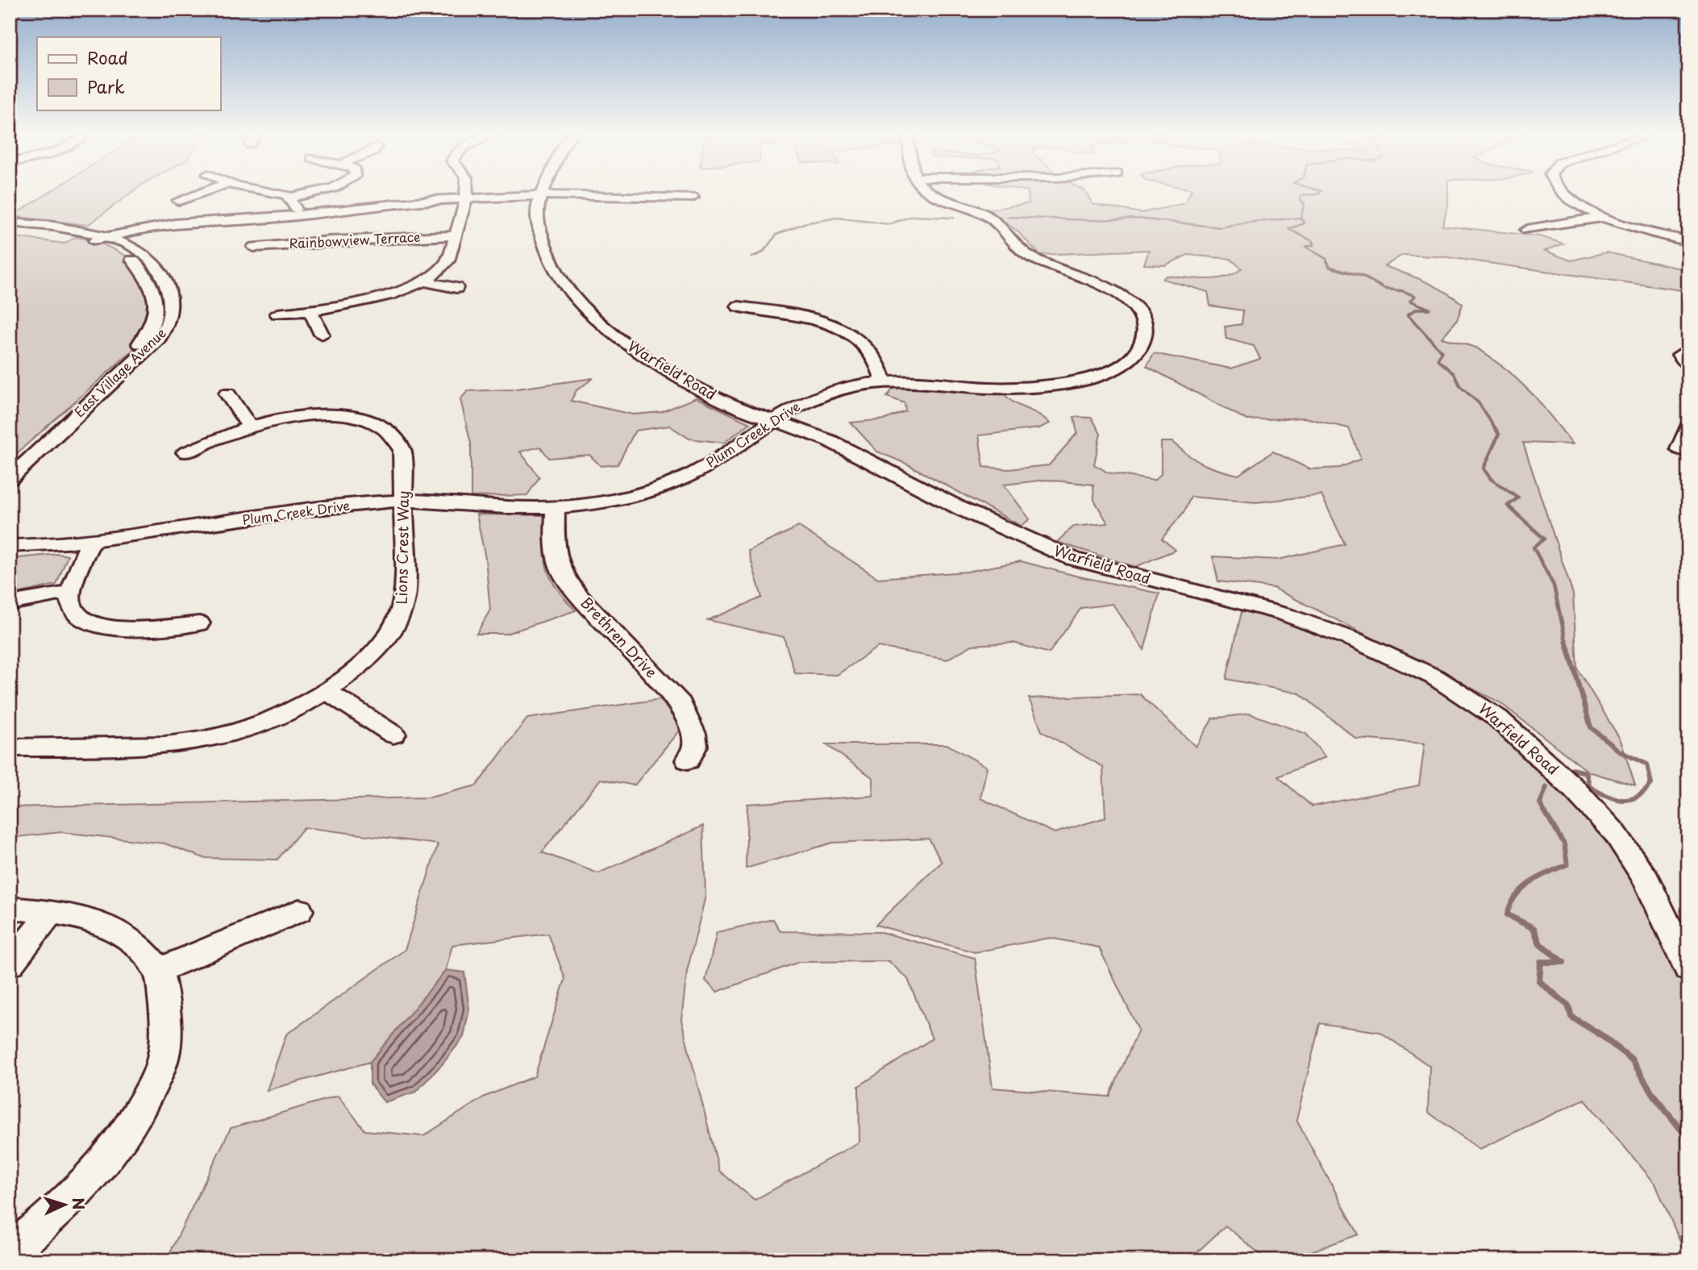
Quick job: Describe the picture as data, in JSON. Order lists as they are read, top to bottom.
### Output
{
  "streets": {
    "street": [
      "Rainbowview Terrace",
      "Warfield Road",
      "East Village Avenue",
      "Plum Creek Drive",
      "Lions Crest Way",
      "Brethren Drive"
    ]
  },
  "crossings": [
    ["Warfield Road", "Plum Creek Drive"],
    ["Plum Creek Drive", "Lions Crest Way"],
    ["Plum Creek Drive", "Brethren Drive"]
  ],
  "legend": ["Road", "Park"],
  "north": "right"
}
